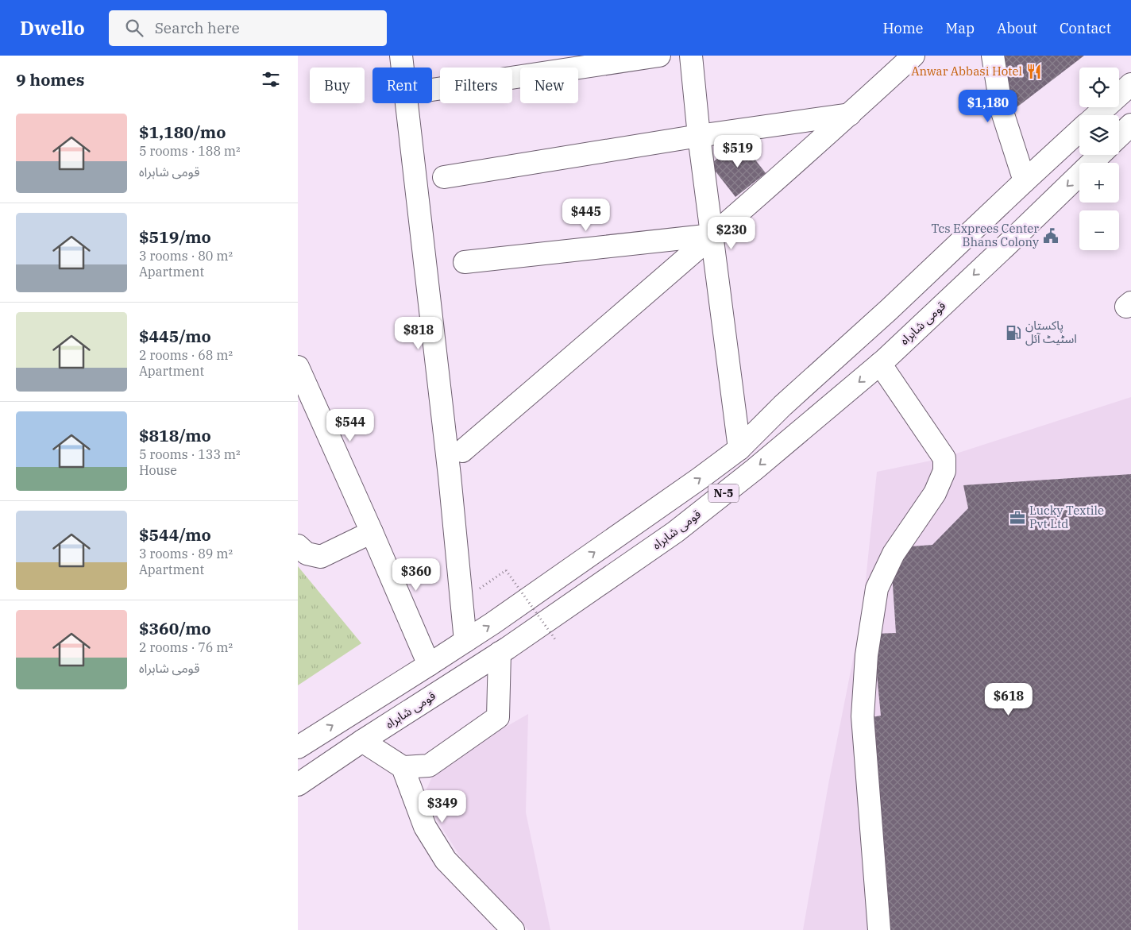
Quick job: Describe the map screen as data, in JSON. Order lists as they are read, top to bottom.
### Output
{
  "streets": {
    "main road": ["قومی شاہراہ", "N-5"]
  },
  "places": {
    "restaurant": ["Anwar Abbasi Hotel"],
    "public building": ["Tcs Exprees Center Bhans Colony"],
    "fuel station": ["پاکستان اسٹیٹ آئل"],
    "office": ["Lucky Textile Pvt Ltd"]
  },
  "page": {
    "header": "Dwello",
    "search": "Search here",
    "nav": [
      "Home",
      "Map",
      "About",
      "Contact"
    ],
    "heading": "9 homes",
    "map_buttons": ["+", "−"],
    "chip": [
      "Buy",
      "Rent",
      "Filters",
      "New"
    ],
    "price": [
      "$1,180",
      "$519",
      "$445",
      "$230",
      "$818",
      "$544",
      "$360",
      "$618",
      "$349"
    ],
    "list": [
      {
        "name": "$1,180/mo",
        "note": "5 rooms · 188 m² · قومی شاہراہ"
      },
      {
        "name": "$519/mo",
        "note": "3 rooms · 80 m² · Apartment"
      },
      {
        "name": "$445/mo",
        "note": "2 rooms · 68 m² · Apartment"
      },
      {
        "name": "$818/mo",
        "note": "5 rooms · 133 m² · House"
      },
      {
        "name": "$544/mo",
        "note": "3 rooms · 89 m² · Apartment"
      },
      {
        "name": "$360/mo",
        "note": "2 rooms · 76 m² · قومی شاہراہ"
      }
    ]
  }
}
